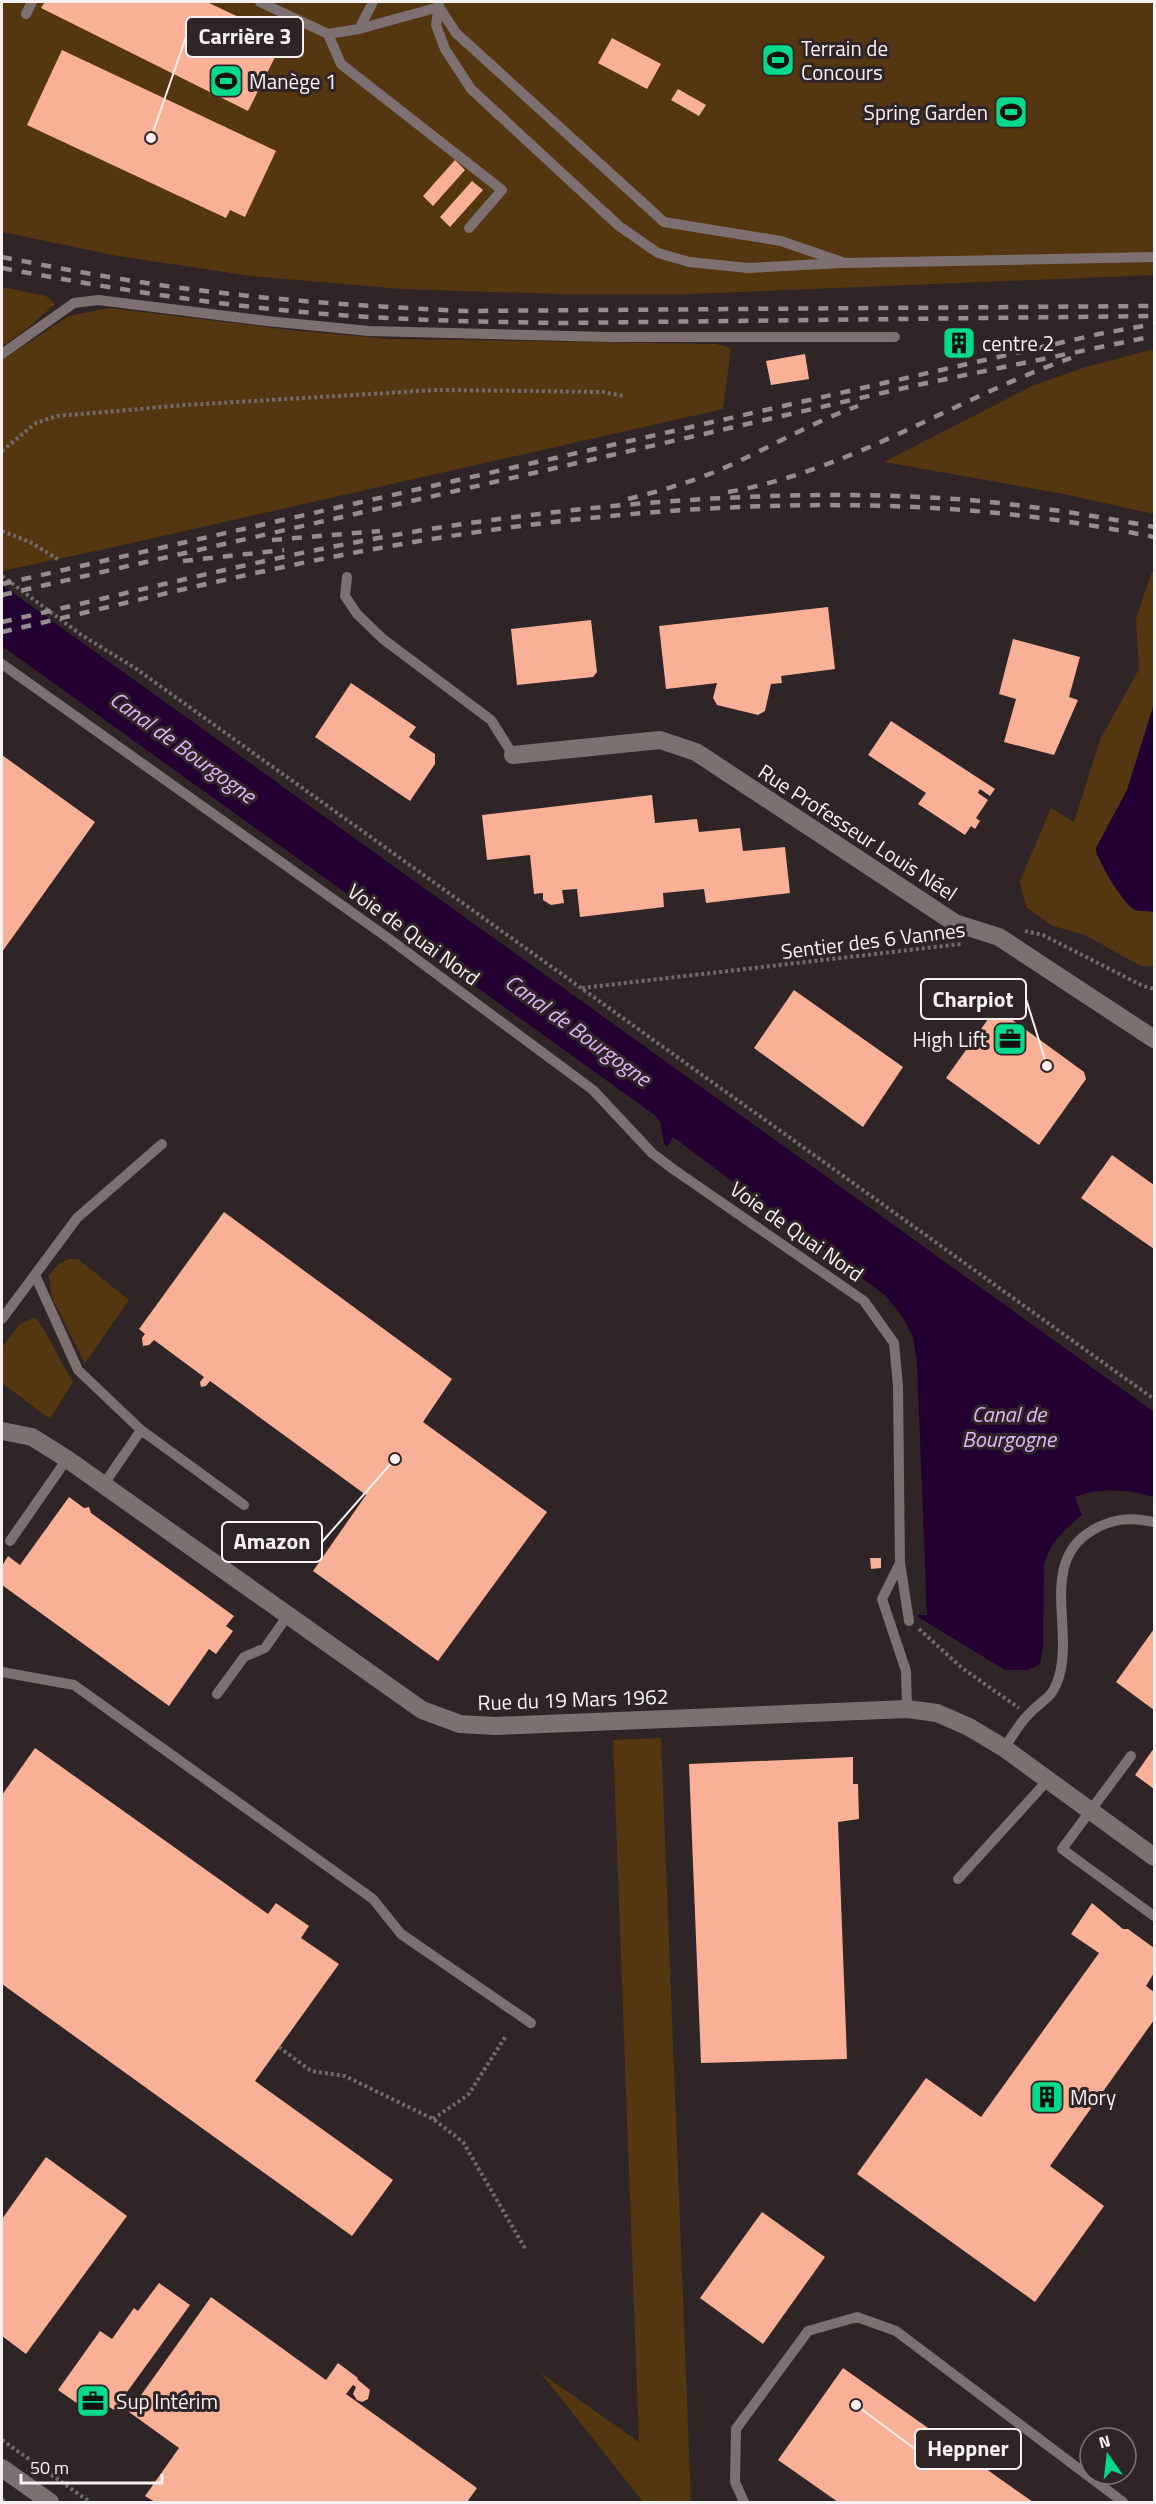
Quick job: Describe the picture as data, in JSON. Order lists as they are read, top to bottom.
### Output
{
  "streets": {
    "street": ["Rue Professeur Louis Néel", "Rue du 19 Mars 1962"],
    "lane": ["Voie de Quai Nord"],
    "path": ["Sentier des 6 Vannes"]
  },
  "crossings": [
    ["Voie de Quai Nord", "Rue du 19 Mars 1962"]
  ],
  "water": ["Canal de Bourgogne"],
  "places": {
    "sports": ["Terrain de Concours", "Manège 1", "Spring Garden"],
    "other": [
      "Carrière 3",
      "Charpiot",
      "Amazon",
      "Heppner"
    ],
    "building": ["centre 2", "Mory"],
    "office": ["High Lift", "Sup Intérim"]
  },
  "scale_bar": "50 m",
  "north": "top"
}
